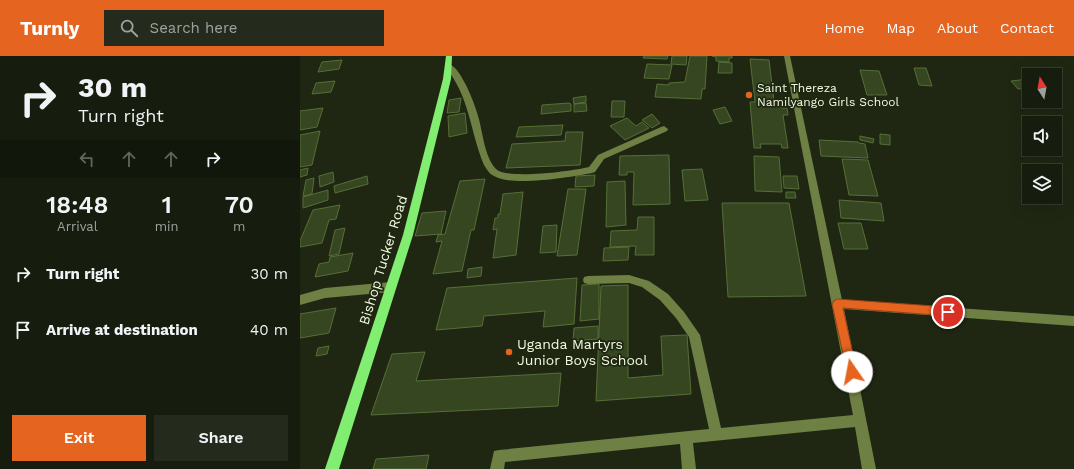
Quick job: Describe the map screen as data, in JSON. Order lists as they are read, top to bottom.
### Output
{
  "streets": {
    "main road": ["Bishop Tucker Road"]
  },
  "places": ["Saint Thereza Namilyango Girls School", "Uganda Martyrs Junior Boys School"],
  "north": "top",
  "page": {
    "header": "Turnly",
    "search": "Search here",
    "nav": [
      "Home",
      "Map",
      "About",
      "Contact"
    ],
    "turn": ["30 m", "Turn right"],
    "eta": [
      "18:48",
      "Arrival",
      "1",
      "min",
      "70",
      "m"
    ],
    "list": [
      {
        "name": "Turn right",
        "value": "30 m"
      },
      {
        "name": "Arrive at destination",
        "value": "40 m"
      }
    ],
    "buttons": ["Exit", "Share"]
  }
}
